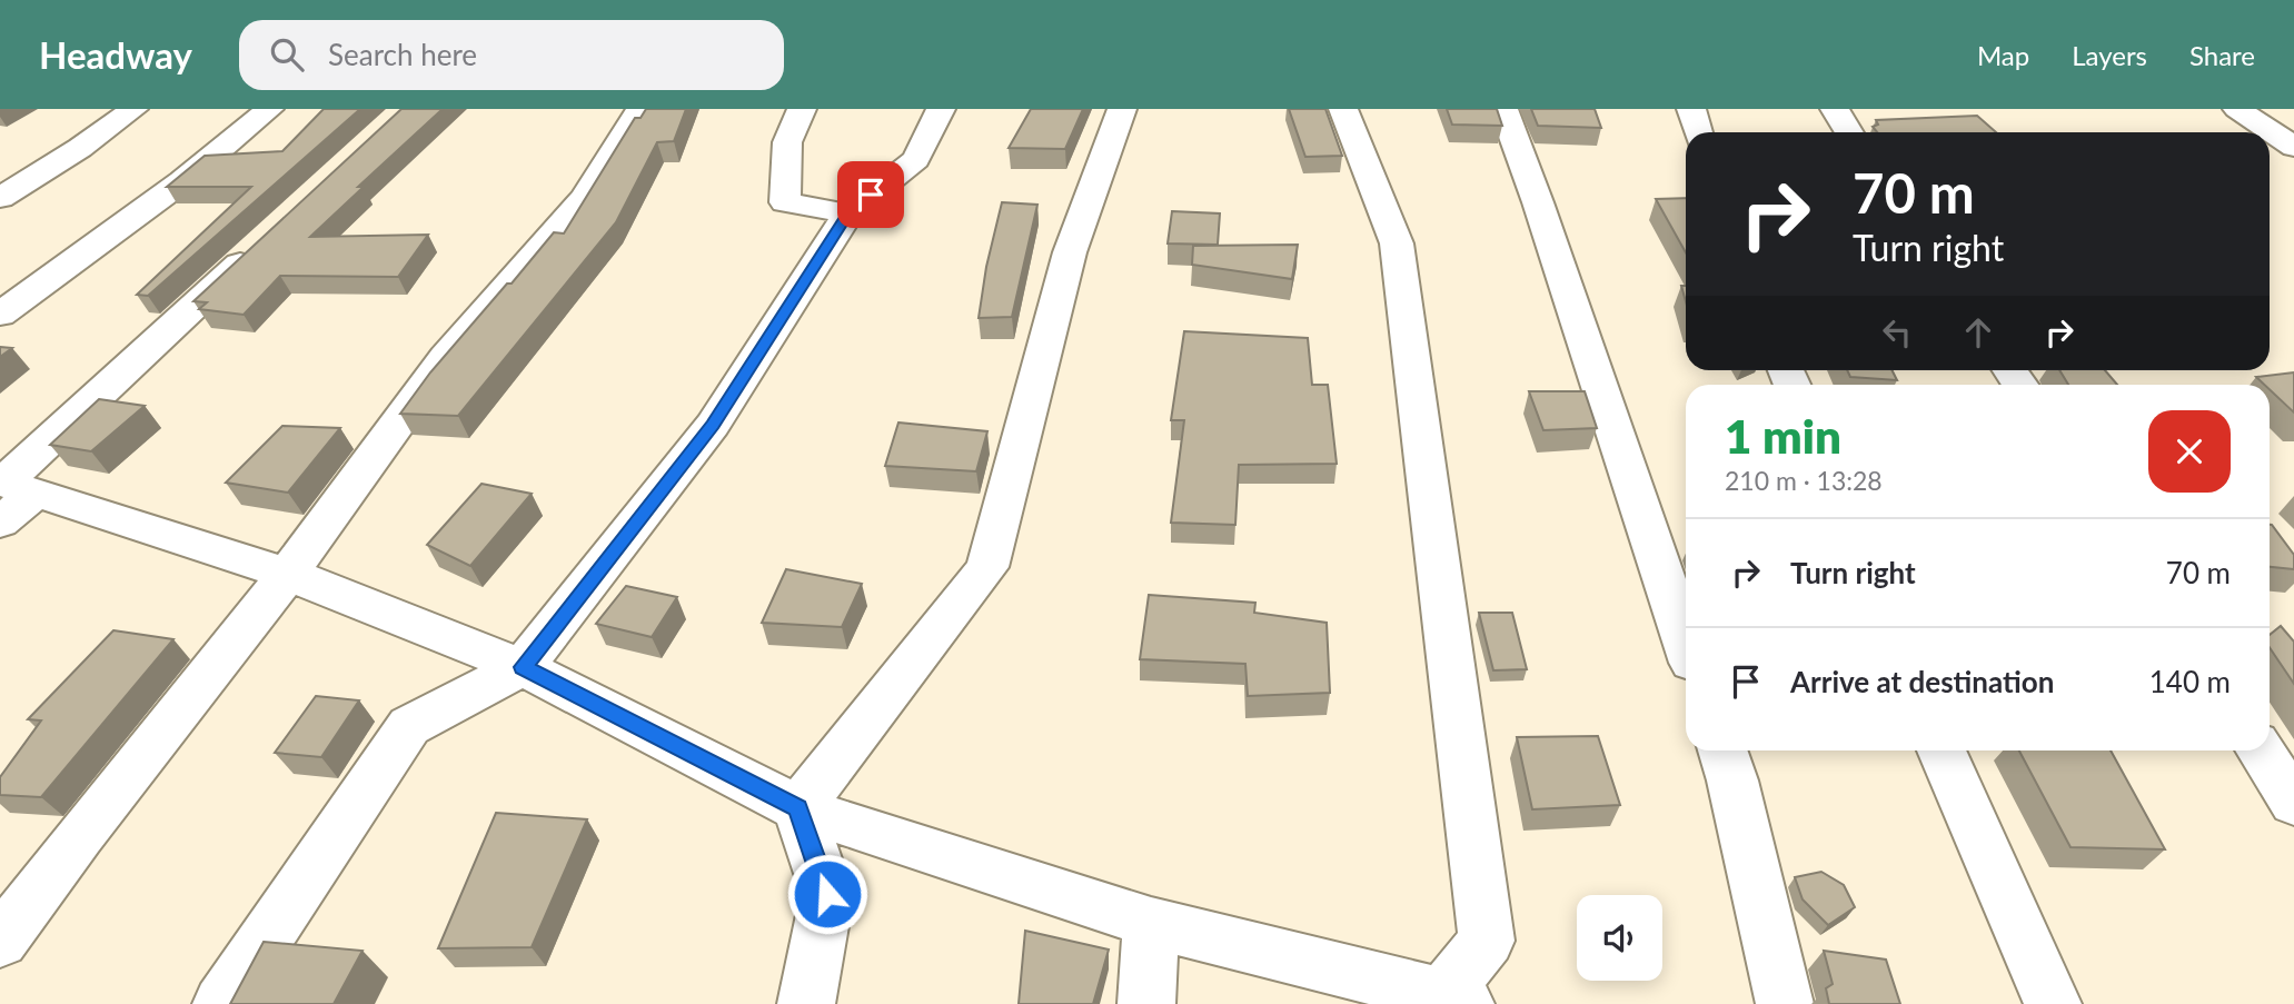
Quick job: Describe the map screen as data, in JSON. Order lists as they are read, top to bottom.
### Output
{
  "page": {
    "header": "Headway",
    "search": "Search here",
    "nav": ["Map", "Layers", "Share"],
    "turn": ["70 m", "Turn right"],
    "heading": ["1 min", "210 m · 13:28"],
    "list": [
      {
        "name": "Turn right",
        "value": "70 m"
      },
      {
        "name": "Arrive at destination",
        "value": "140 m"
      }
    ]
  }
}
